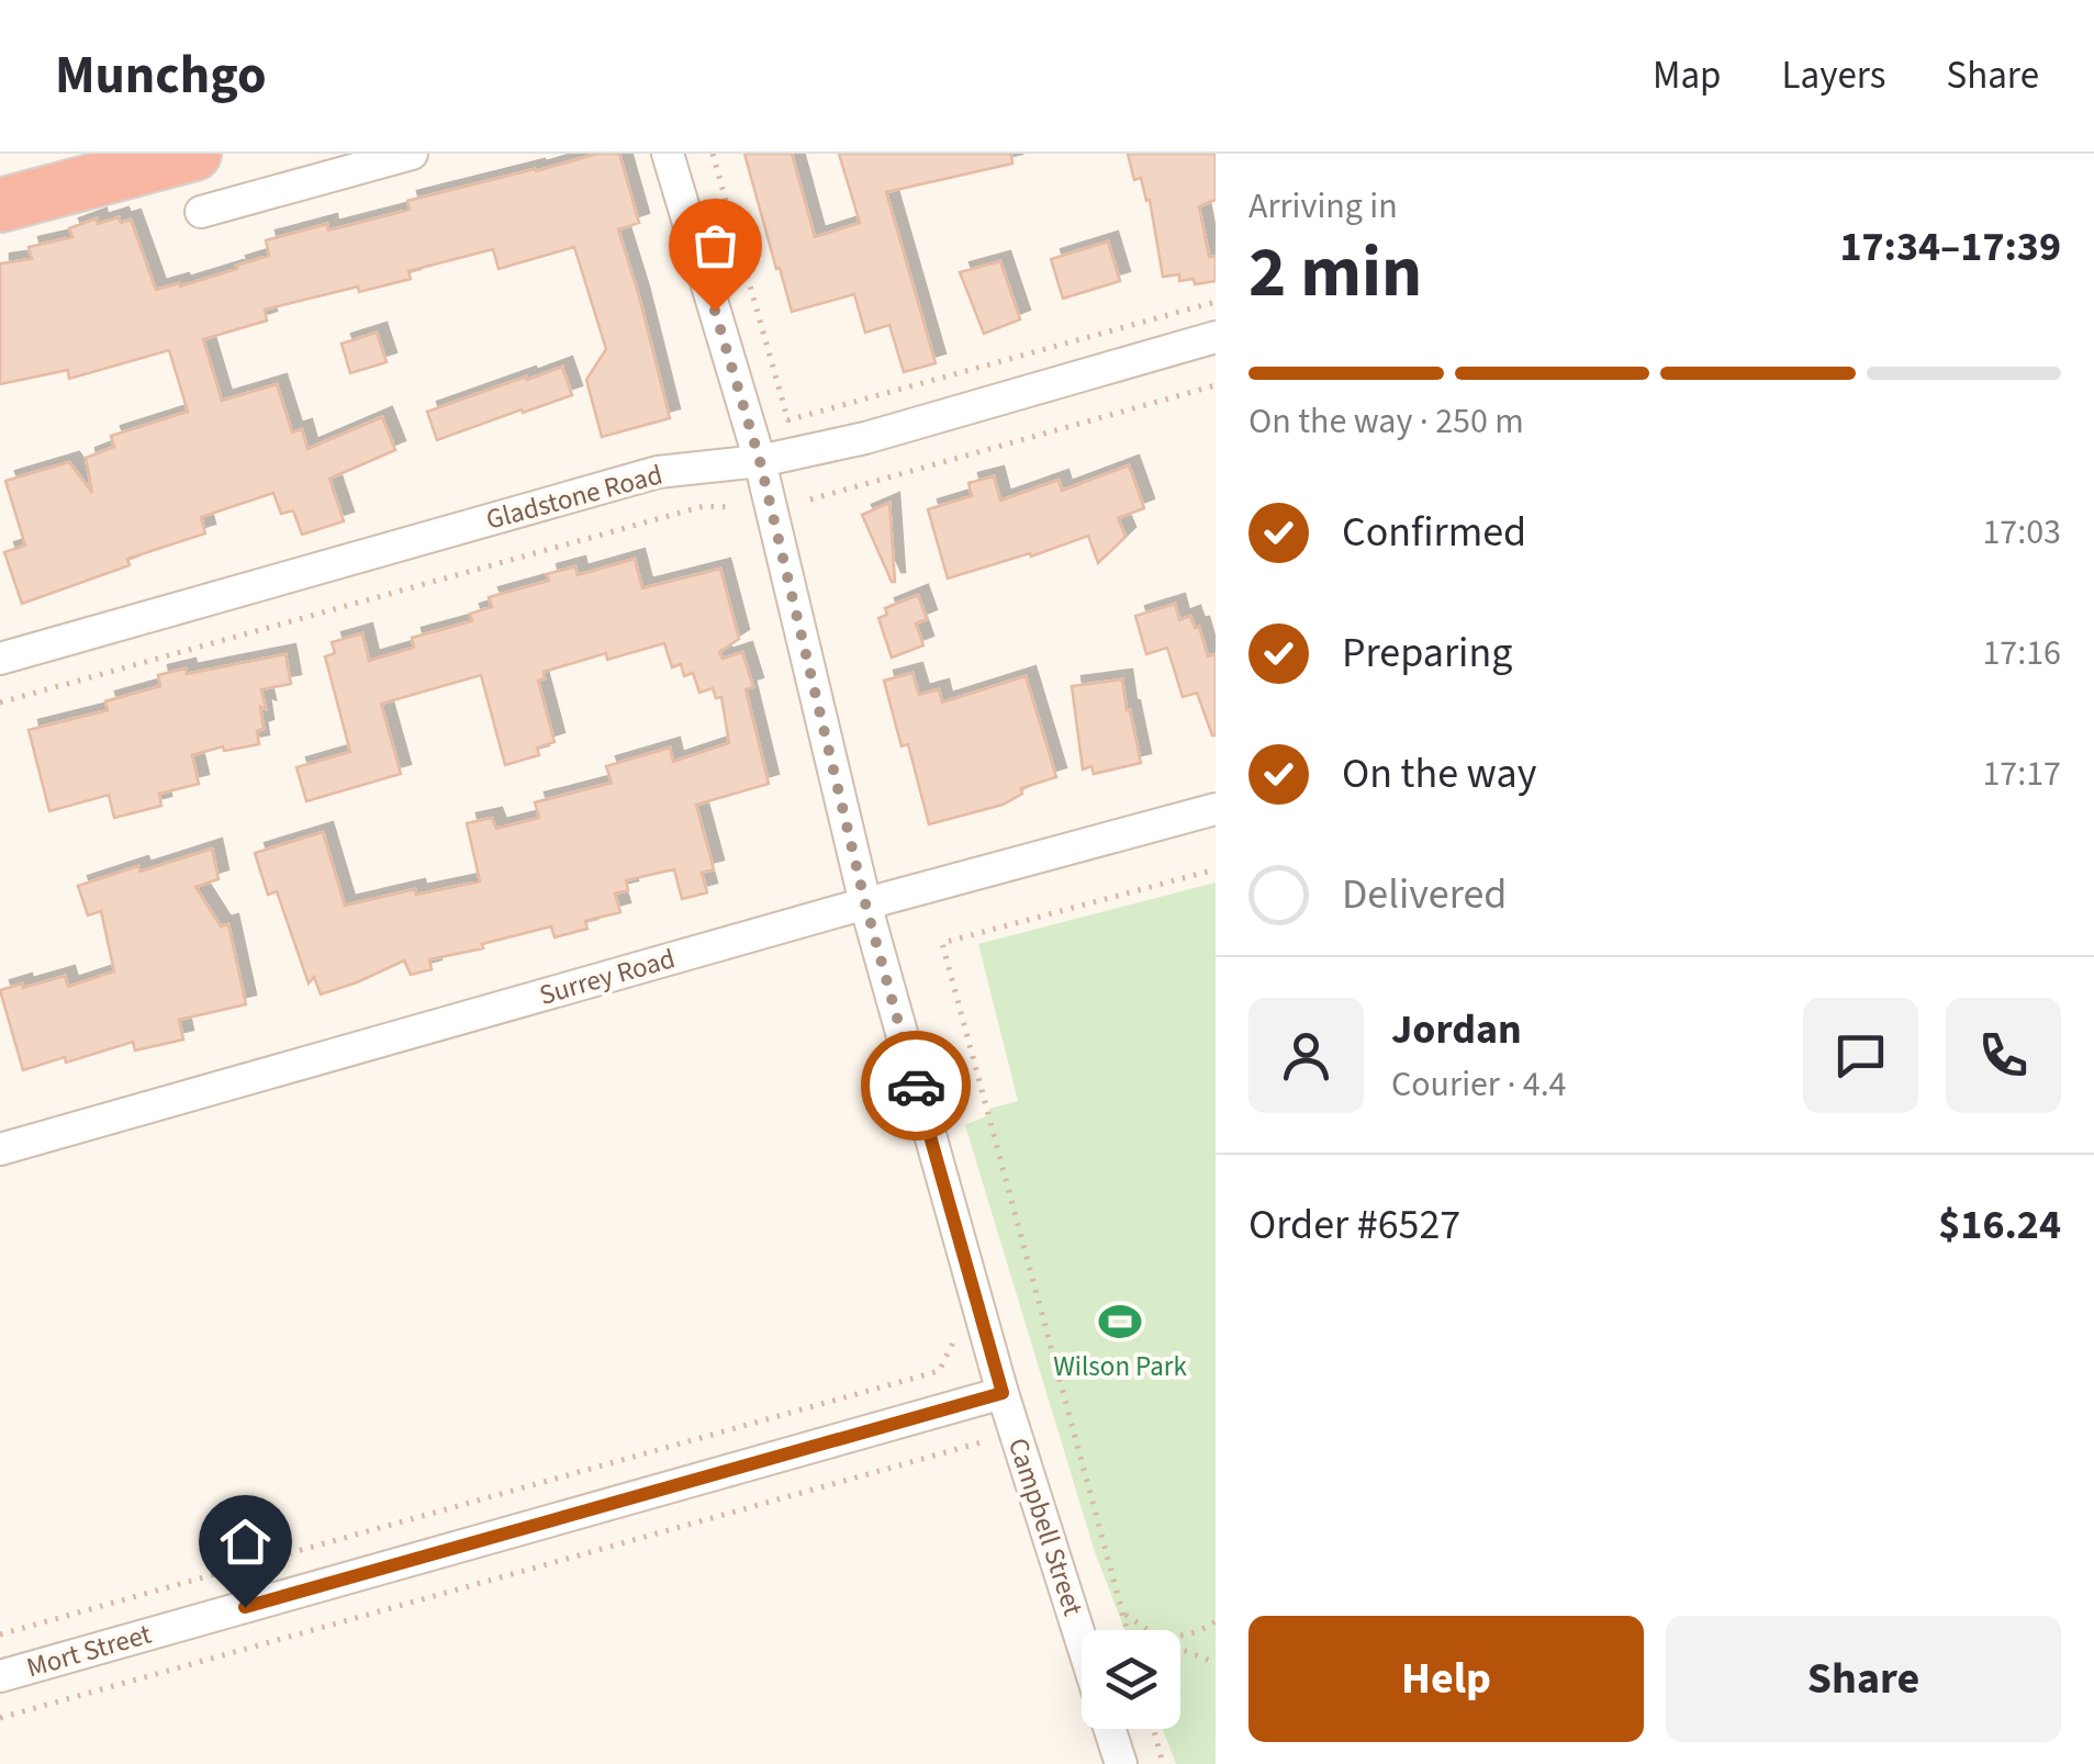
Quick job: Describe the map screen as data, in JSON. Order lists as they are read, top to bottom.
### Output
{
  "streets": {
    "street": [
      "Gladstone Road",
      "Surrey Road",
      "Campbell Street",
      "Mort Street"
    ]
  },
  "crossings": [
    ["Gladstone Road", "Campbell Street"],
    ["Surrey Road", "Campbell Street"],
    ["Campbell Street", "Mort Street"]
  ],
  "places": {
    "sports": ["Wilson Park"]
  },
  "page": {
    "header": "Munchgo",
    "nav": ["Map", "Layers", "Share"],
    "heading": ["2 min", "Arriving in", "17:34–17:39"],
    "panel": [
      "Jordan",
      "Courier · 4.4",
      "Order #6527",
      "$16.24"
    ],
    "bar": "On the way · 250 m",
    "list": [
      ["Confirmed", "17:03"],
      ["Preparing", "17:16"],
      ["On the way", "17:17"],
      "Delivered"
    ],
    "buttons": ["Help", "Share"]
  }
}
